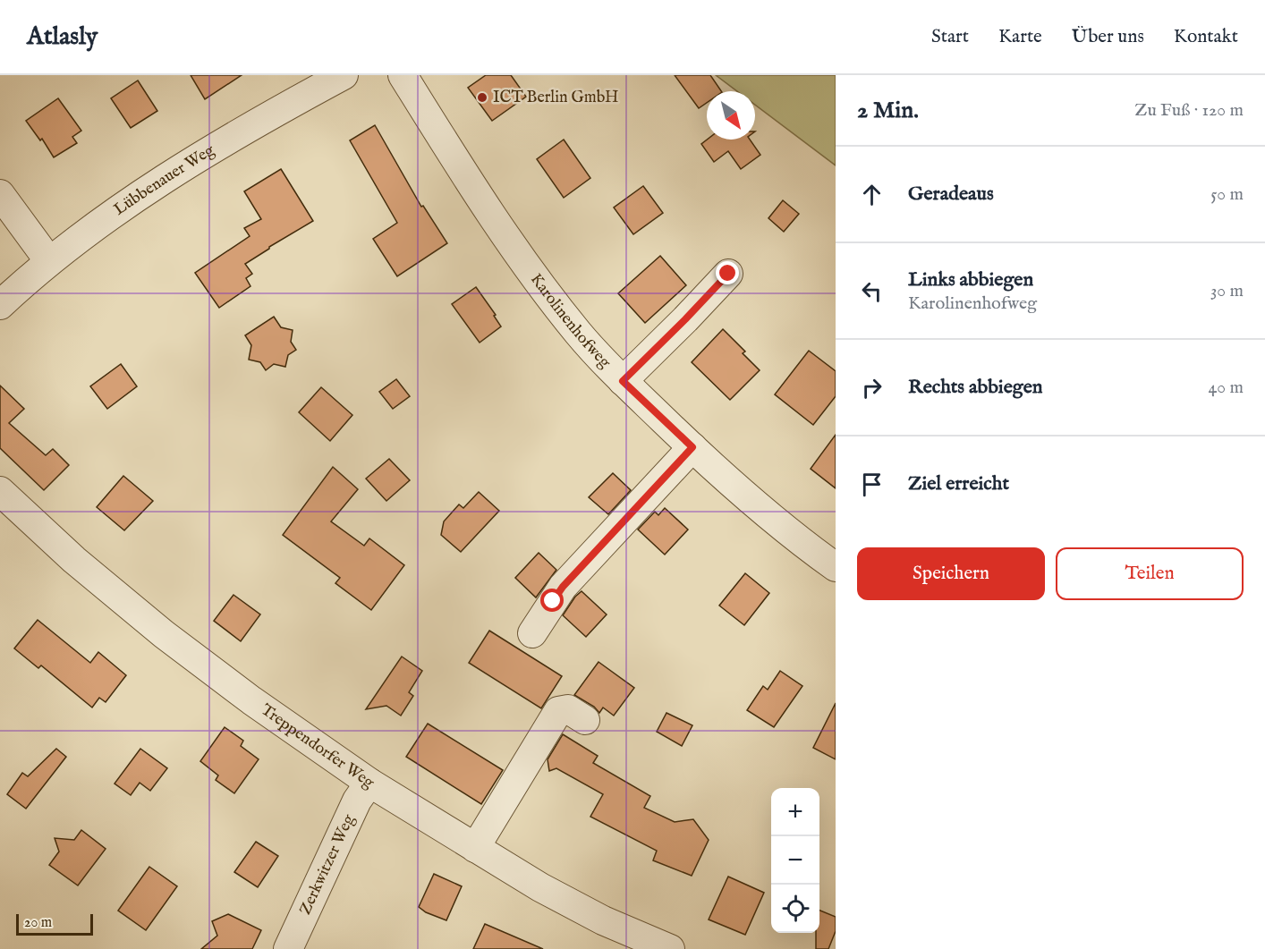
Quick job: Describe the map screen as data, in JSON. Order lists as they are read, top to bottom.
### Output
{
  "streets": {
    "street": [
      "Lübbenauer Weg",
      "Karolinenhofweg",
      "Treppendorfer Weg",
      "Zerkwitzer Weg"
    ]
  },
  "crossings": [
    ["Treppendorfer Weg", "Zerkwitzer Weg"]
  ],
  "places": ["ICT Berlin GmbH"],
  "scale_bar": "20 m",
  "north": "bottom right",
  "page": {
    "header": "Atlasly",
    "nav": [
      "Start",
      "Karte",
      "Über uns",
      "Kontakt"
    ],
    "heading": ["2 Min.", "Zu Fuß · 120 m"],
    "list": [
      ["Geradeaus", "50 m"],
      ["Links abbiegen", "Karolinenhofweg", "30 m"],
      ["Rechts abbiegen", "40 m"],
      "Ziel erreicht"
    ],
    "buttons": ["Speichern", "Teilen"],
    "map_buttons": ["+", "−"],
    "scale": "20 m"
  }
}
